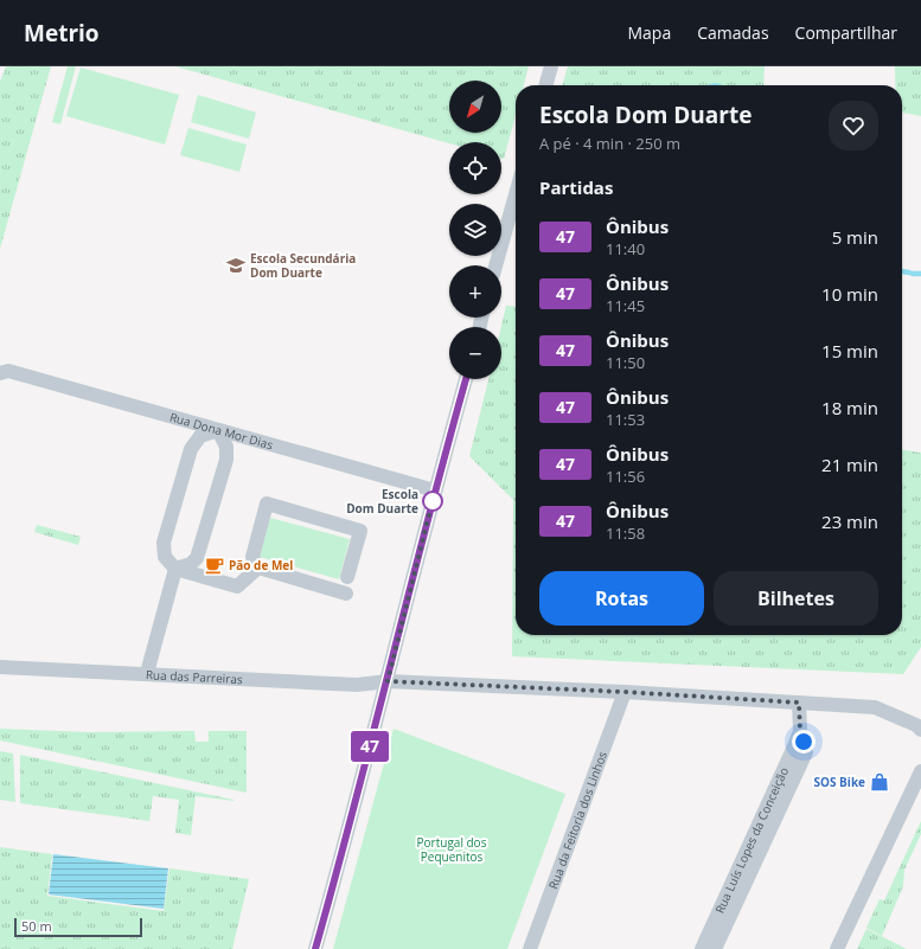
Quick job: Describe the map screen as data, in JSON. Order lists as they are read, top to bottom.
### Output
{
  "streets": {
    "street": [
      "Rua Dona Mor Dias",
      "Rua das Parreiras",
      "Rua da Feitoria dos Linhos",
      "Rua Luís Lopes da Conceição"
    ]
  },
  "crossings": [
    ["Rua das Parreiras", "Rua da Feitoria dos Linhos"],
    ["Rua das Parreiras", "Rua Luís Lopes da Conceição"]
  ],
  "parks": ["Portugal dos Pequenitos"],
  "places": {
    "school or university": ["Escola Secundária Dom Duarte"],
    "other": ["Escola Dom Duarte"],
    "cafe": ["Pão de Mel"],
    "shop": ["SOS Bike"]
  },
  "lines": ["bus line 47"],
  "scale_bar": "50 m",
  "north": "bottom left",
  "page": {
    "header": "Metrio",
    "nav": ["Mapa", "Camadas", "Compartilhar"],
    "on_map": "47",
    "map_buttons": ["+", "−"],
    "heading": [
      ["Escola Dom Duarte", "A pé · 4 min · 250 m"],
      "Partidas"
    ],
    "list": [
      {
        "mark": "47",
        "name": "Ônibus",
        "note": "11:40",
        "value": "5 min"
      },
      {
        "mark": "47",
        "name": "Ônibus",
        "note": "11:45",
        "value": "10 min"
      },
      {
        "mark": "47",
        "name": "Ônibus",
        "note": "11:50",
        "value": "15 min"
      },
      {
        "mark": "47",
        "name": "Ônibus",
        "note": "11:53",
        "value": "18 min"
      },
      {
        "mark": "47",
        "name": "Ônibus",
        "note": "11:56",
        "value": "21 min"
      },
      {
        "mark": "47",
        "name": "Ônibus",
        "note": "11:58",
        "value": "23 min"
      }
    ],
    "buttons": ["Rotas", "Bilhetes"],
    "scale": "50 m"
  }
}
